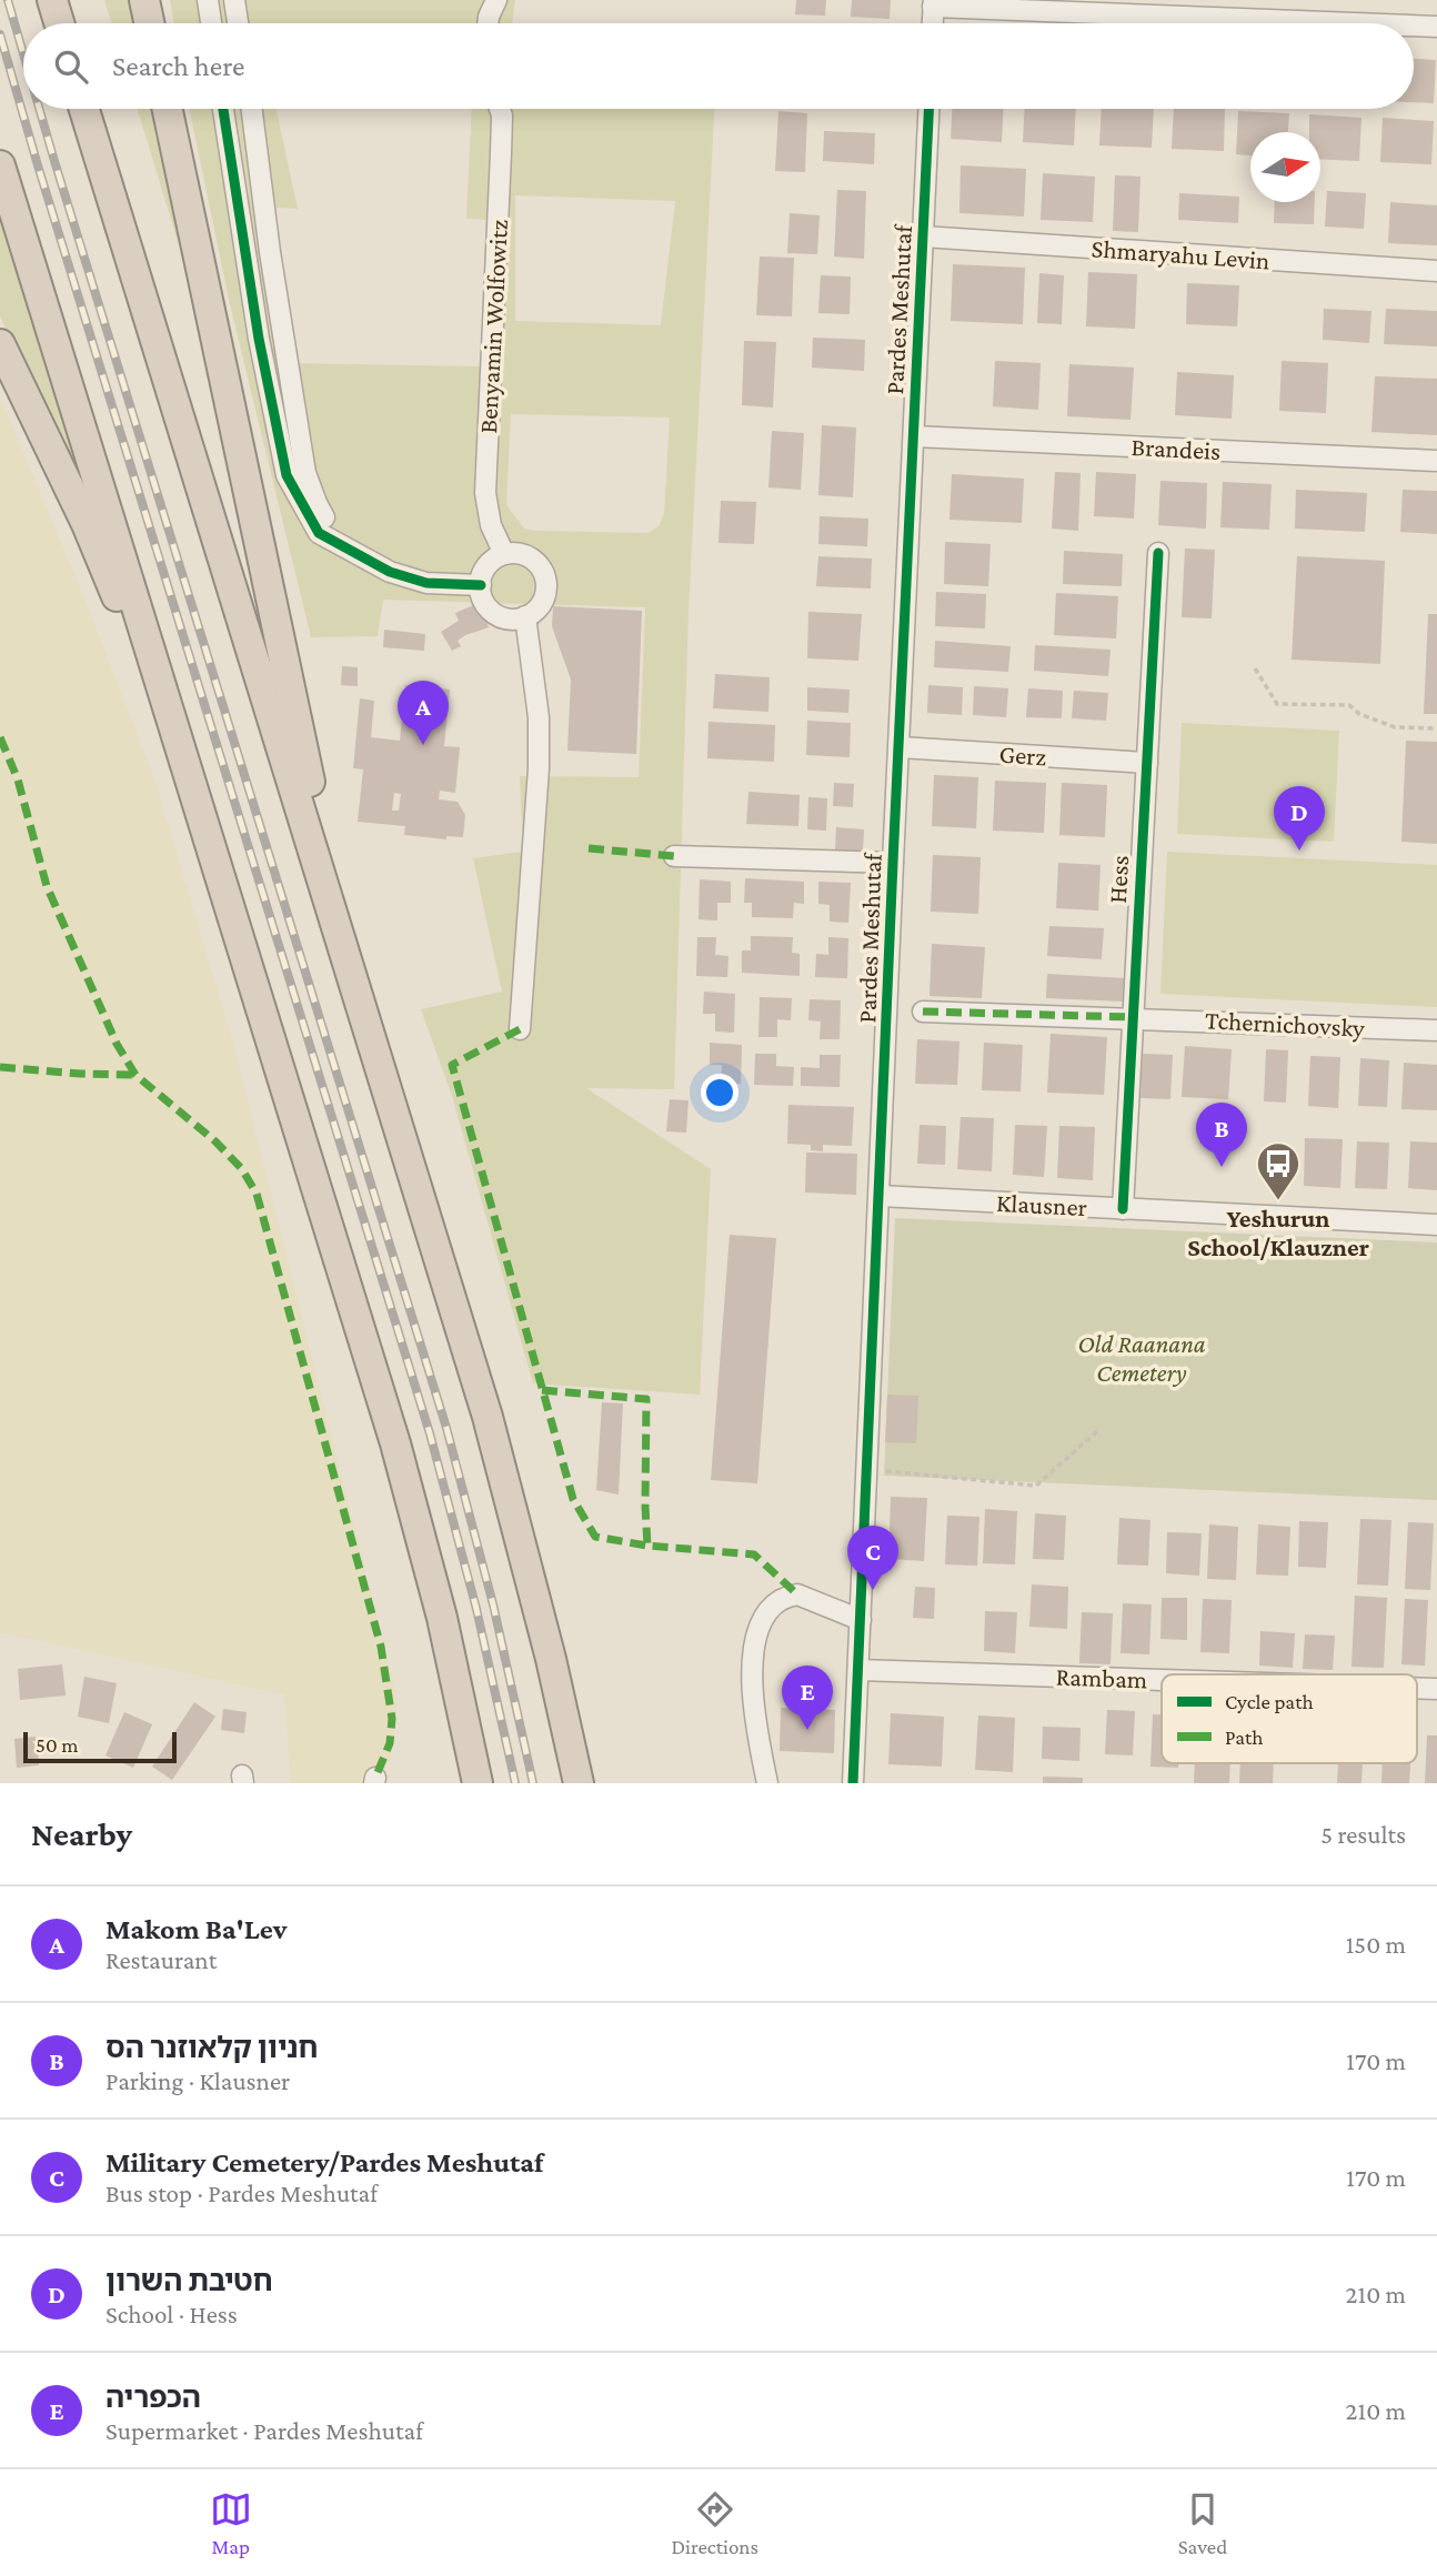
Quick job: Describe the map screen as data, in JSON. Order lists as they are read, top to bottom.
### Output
{
  "streets": {
    "street": [
      "Shmaryahu Levin",
      "Pardes Meshutaf",
      "Benyamin Wolfowitz",
      "Brandeis",
      "Gerz",
      "Hess",
      "Tchernichovsky",
      "Klausner",
      "Rambam"
    ]
  },
  "crossings": [
    ["Shmaryahu Levin", "Pardes Meshutaf"],
    ["Pardes Meshutaf", "Brandeis"],
    ["Pardes Meshutaf", "Gerz"],
    ["Pardes Meshutaf", "Klausner"],
    ["Pardes Meshutaf", "Rambam"],
    ["Gerz", "Hess"],
    ["Hess", "Tchernichovsky"],
    ["Hess", "Klausner"]
  ],
  "parks": ["Old Raanana Cemetery"],
  "places": {
    "bus stop": ["Yeshurun School/Klauzner"]
  },
  "legend": ["Cycle path", "Path"],
  "scale_bar": "50 m",
  "north": "right",
  "page": {
    "search": "Search here",
    "pins": [
      "A",
      "D",
      "B",
      "C",
      "E"
    ],
    "scale": "50 m",
    "heading": ["Nearby", "5 results"],
    "list": [
      {
        "mark": "A",
        "name": "Makom Ba'Lev",
        "note": "Restaurant",
        "value": "150 m"
      },
      {
        "mark": "B",
        "name": "חניון קלאוזנר הס",
        "note": "Parking · Klausner",
        "value": "170 m"
      },
      {
        "mark": "C",
        "name": "Military Cemetery/Pardes Meshutaf",
        "note": "Bus stop · Pardes Meshutaf",
        "value": "170 m"
      },
      {
        "mark": "D",
        "name": "חטיבת השרון",
        "note": "School · Hess",
        "value": "210 m"
      },
      {
        "mark": "E",
        "name": "הכפריה",
        "note": "Supermarket · Pardes Meshutaf",
        "value": "210 m"
      }
    ],
    "nav": ["Map", "Directions", "Saved"]
  }
}
